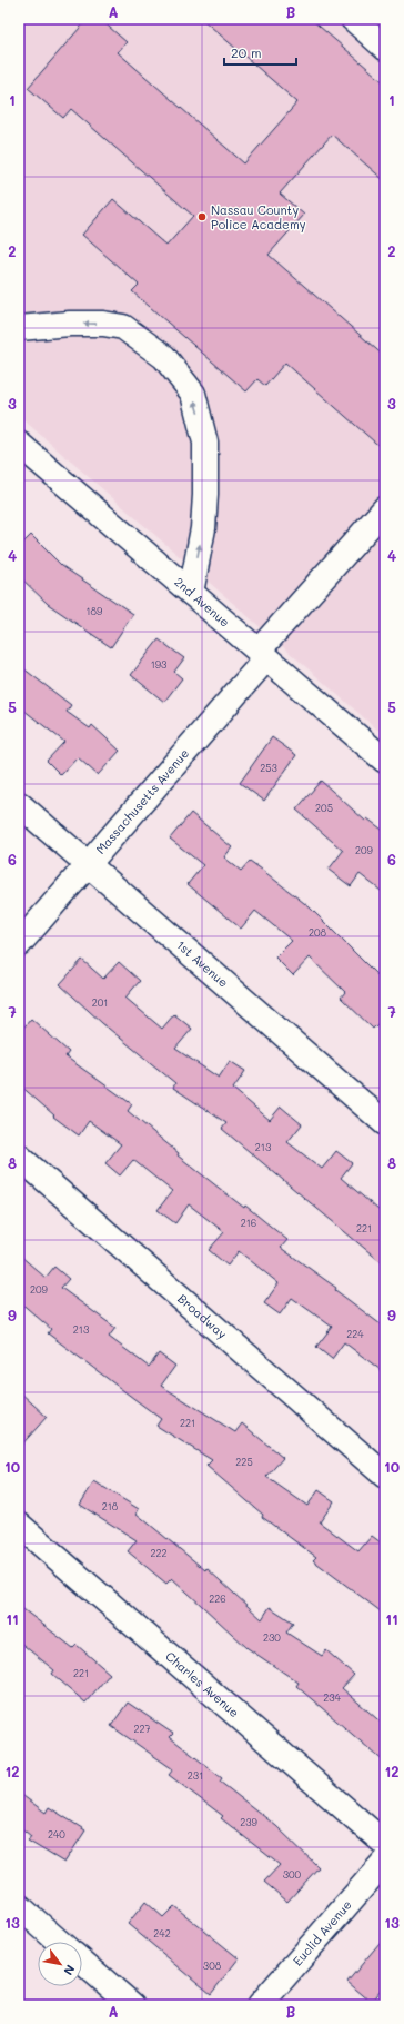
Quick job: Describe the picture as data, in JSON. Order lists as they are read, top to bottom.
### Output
{
  "streets": {
    "street": [
      "2nd Avenue",
      "Massachusetts Avenue",
      "1st Avenue",
      "Broadway",
      "Charles Avenue",
      "Euclid Avenue"
    ]
  },
  "crossings": [
    ["2nd Avenue", "Massachusetts Avenue"],
    ["Massachusetts Avenue", "1st Avenue"]
  ],
  "places": ["Nassau County Police Academy"],
  "house_numbers": [
    "189",
    "193",
    "253",
    "205",
    "209",
    "208",
    "201",
    "213",
    "216",
    "221",
    "209",
    "213",
    "224",
    "221",
    "225",
    "218",
    "222",
    "226",
    "230",
    "221",
    "234",
    "227",
    "231",
    "239",
    "240",
    "300",
    "242",
    "308"
  ],
  "scale_bar": "20 m",
  "north": "bottom right",
  "grid": {
    "columns": ["A", "B"],
    "rows": [
      "1",
      "2",
      "3",
      "4",
      "5",
      "6",
      "7",
      "8",
      "9",
      "10",
      "11",
      "12",
      "13"
    ]
  }
}
